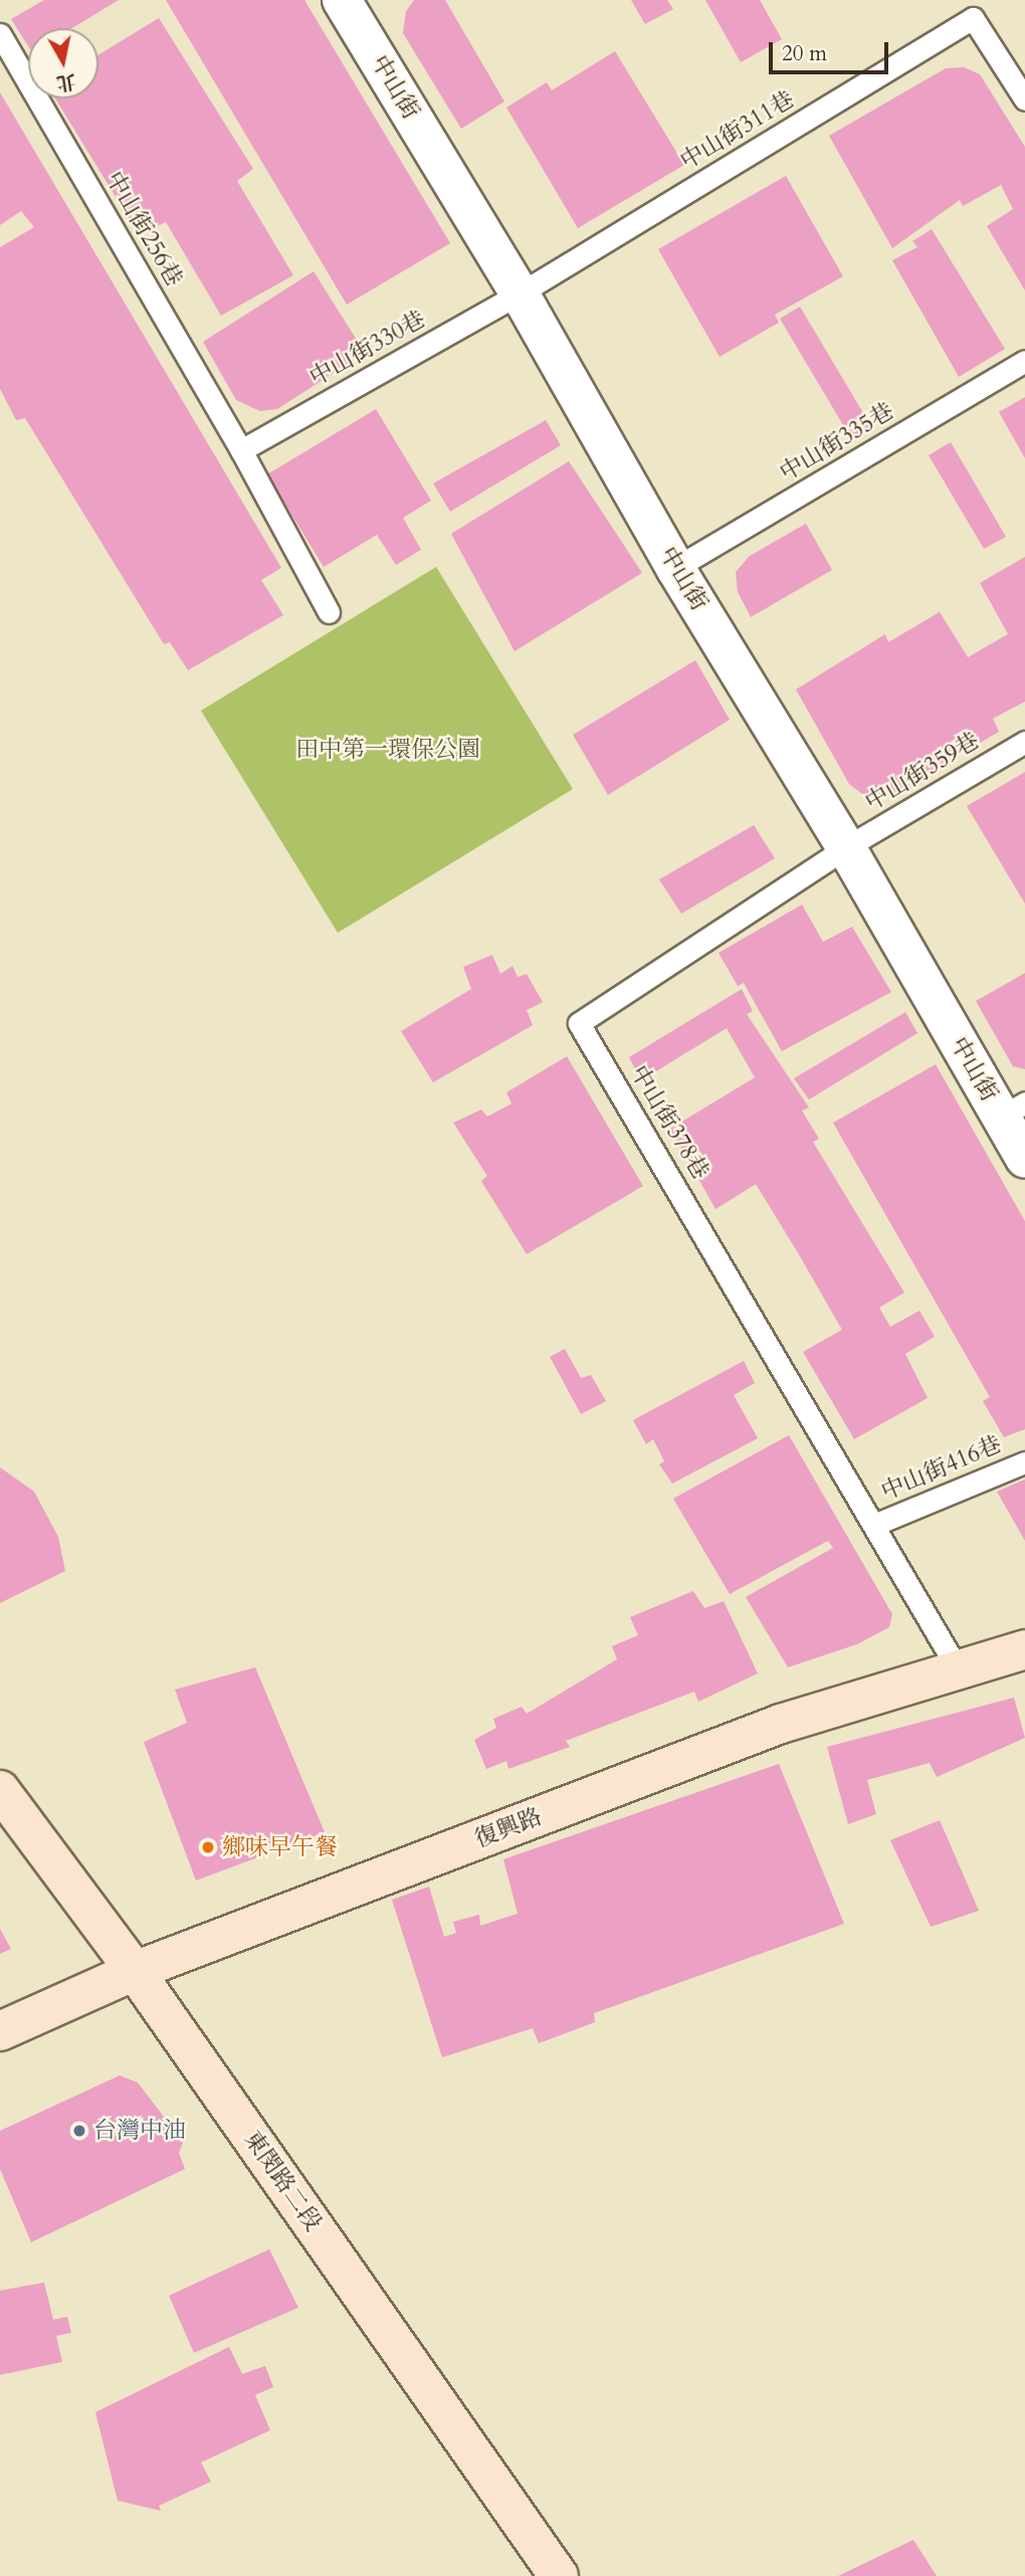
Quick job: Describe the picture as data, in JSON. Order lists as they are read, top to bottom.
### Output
{
  "streets": {
    "street": ["中山街", "復興路", "東閔路二段"],
    "lane": [
      "中山街311巷",
      "中山街256巷",
      "中山街330巷",
      "中山街335巷",
      "中山街359巷",
      "中山街378巷",
      "中山街416巷"
    ]
  },
  "crossings": [
    ["中山街", "中山街311巷"],
    ["中山街", "中山街330巷"],
    ["中山街", "中山街335巷"],
    ["中山街", "中山街359巷"],
    ["中山街", "中山街378巷"],
    ["中山街311巷", "中山街330巷"],
    ["中山街256巷", "中山街330巷"],
    ["中山街359巷", "中山街378巷"],
    ["中山街378巷", "中山街416巷"],
    ["中山街416巷", "復興路"],
    ["復興路", "東閔路二段"]
  ],
  "parks": ["田中第一環保公園"],
  "places": ["鄉味早午餐", "台灣中油"],
  "scale_bar": "20 m",
  "north": "bottom"
}
